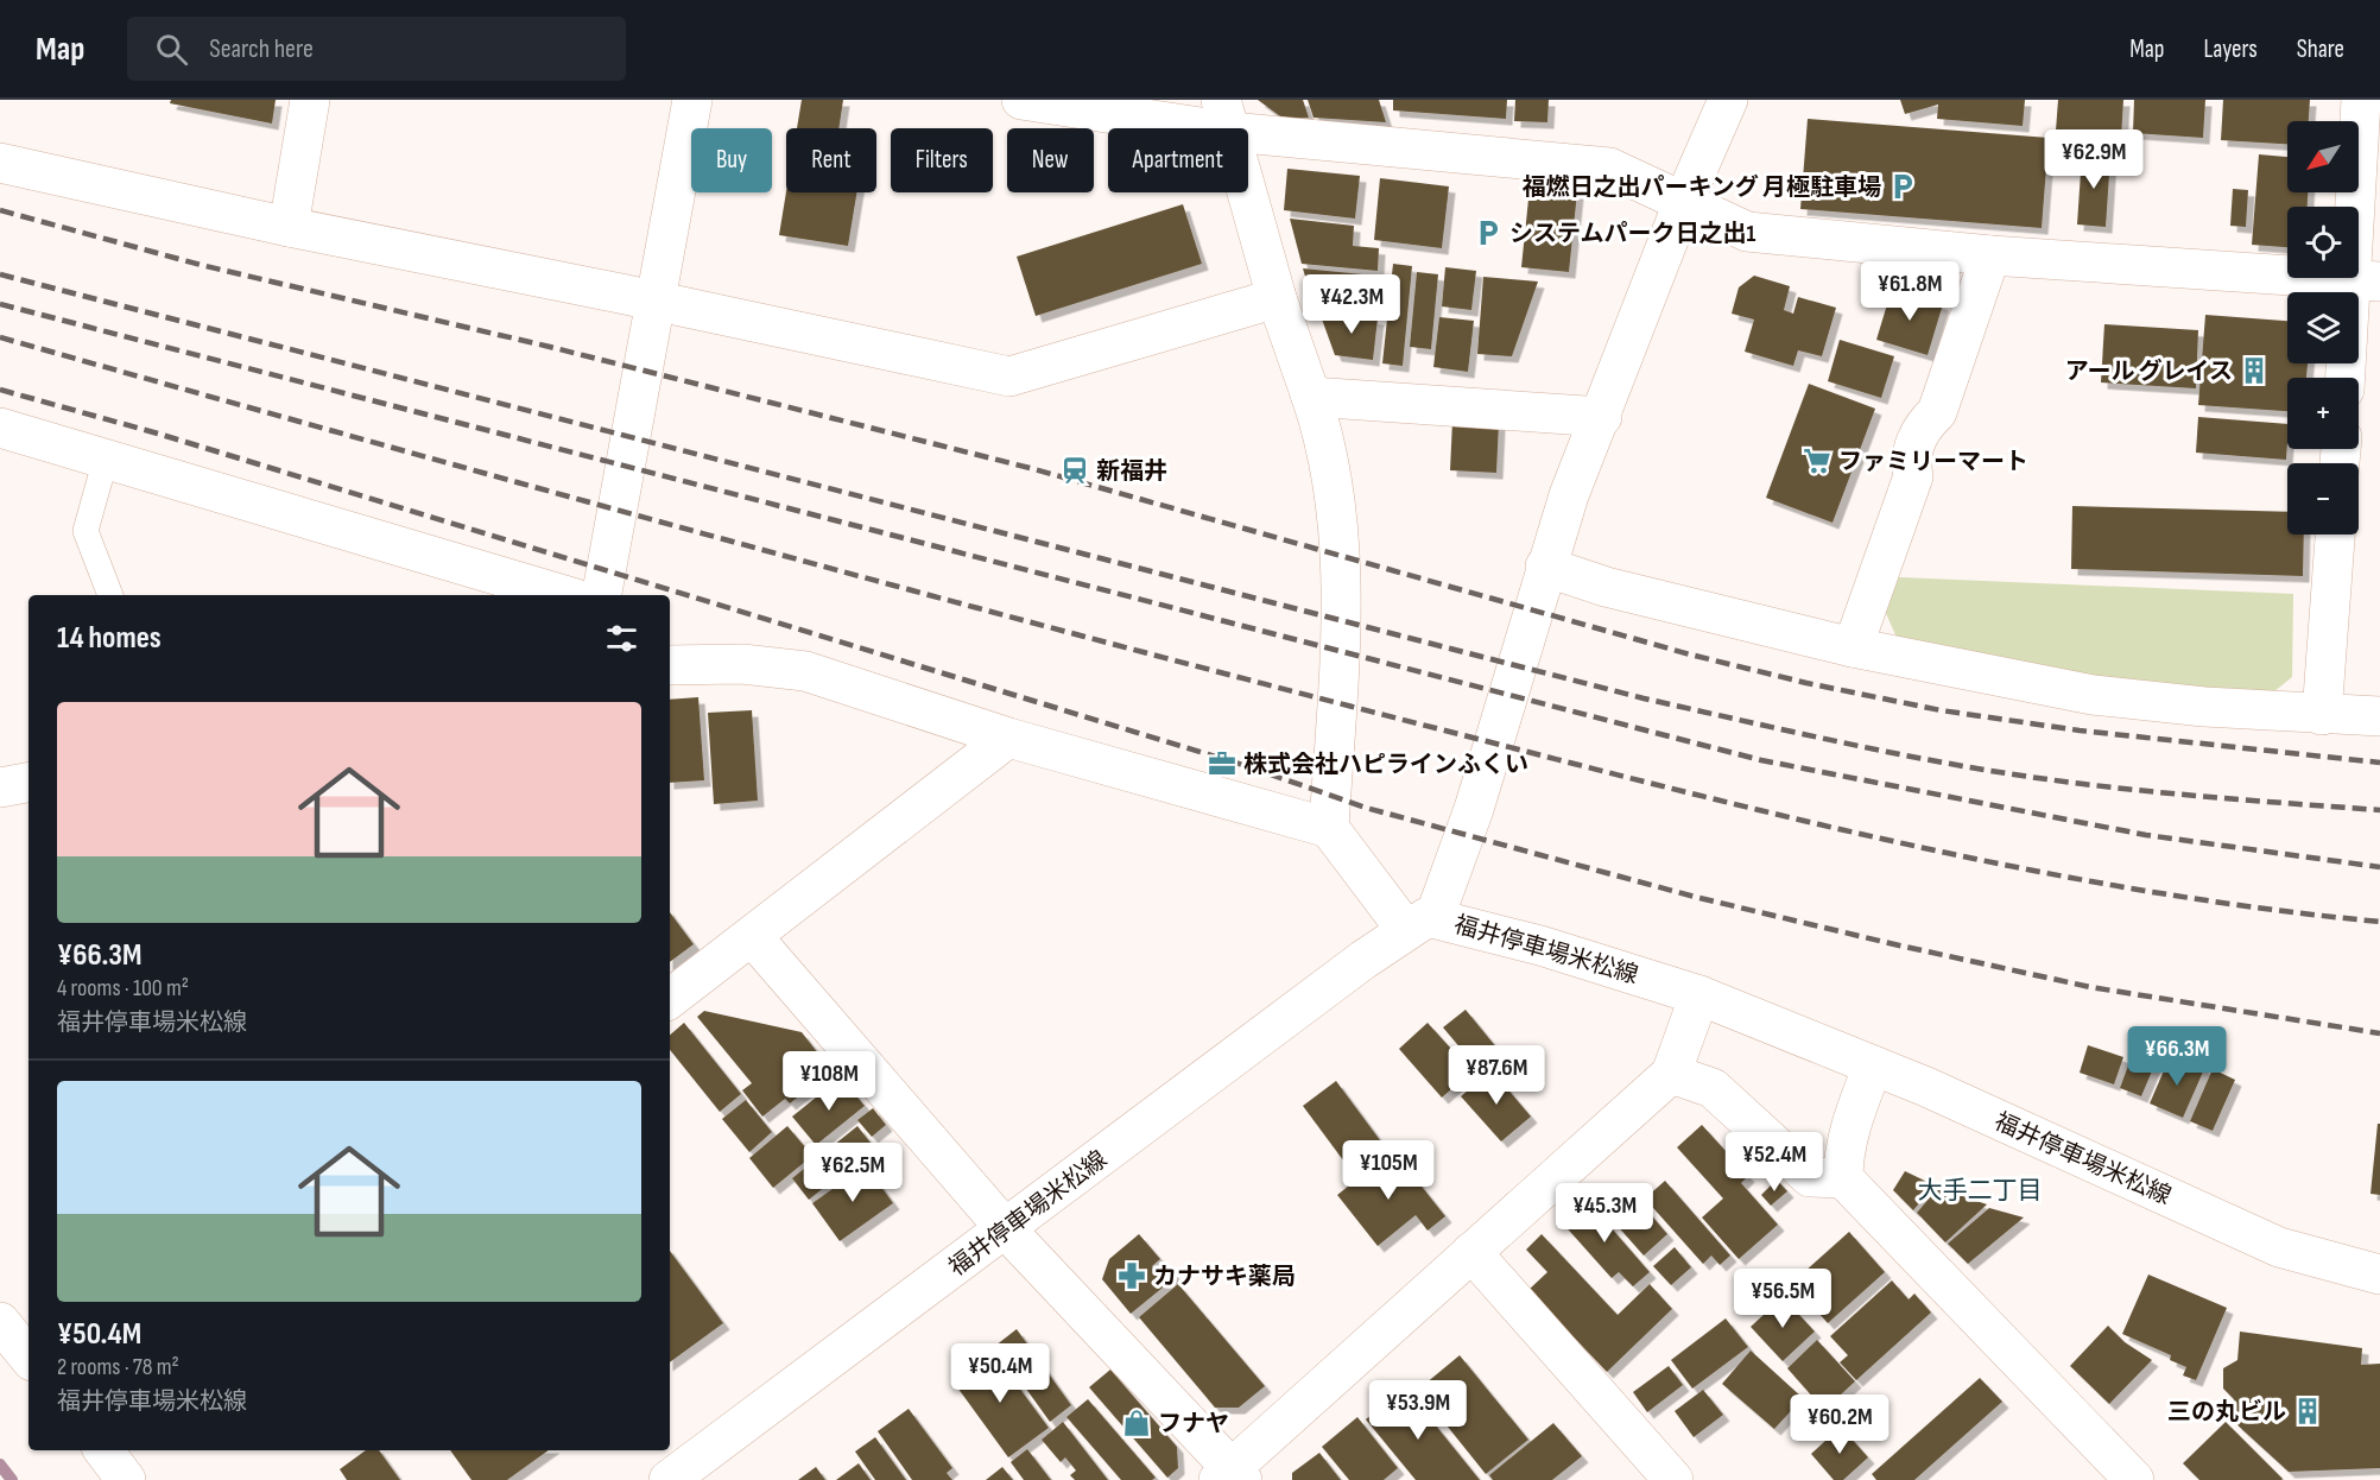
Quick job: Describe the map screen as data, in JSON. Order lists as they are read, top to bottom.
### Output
{
  "streets": {
    "street": ["福井停車場米松線"]
  },
  "districts": ["大手二丁目"],
  "places": {
    "parking": ["福燃日之出パーキング 月極駐車場", "システムパーク日之出1"],
    "building": ["アール グレイス", "三の丸ビル"],
    "supermarket": ["ファミリーマート"],
    "station": ["新福井"],
    "office": ["株式会社ハピラインふくい"],
    "pharmacy": ["カナサキ薬局"],
    "shop": ["フナヤ"]
  },
  "north": "bottom left",
  "page": {
    "header": "Map",
    "search": "Search here",
    "nav": ["Map", "Layers", "Share"],
    "map_buttons": ["+", "−"],
    "chip": [
      "Buy",
      "Rent",
      "Filters",
      "New",
      "Apartment"
    ],
    "price": [
      "¥62.9M",
      "¥61.8M",
      "¥42.3M",
      "¥66.3M",
      "¥87.6M",
      "¥108M",
      "¥52.4M",
      "¥105M",
      "¥62.5M",
      "¥45.3M",
      "¥56.5M",
      "¥50.4M",
      "¥53.9M",
      "¥60.2M"
    ],
    "heading": "14 homes",
    "list": [
      {
        "name": "¥66.3M",
        "note": "4 rooms · 100 m² · 福井停車場米松線"
      },
      {
        "name": "¥50.4M",
        "note": "2 rooms · 78 m² · 福井停車場米松線"
      }
    ]
  }
}
